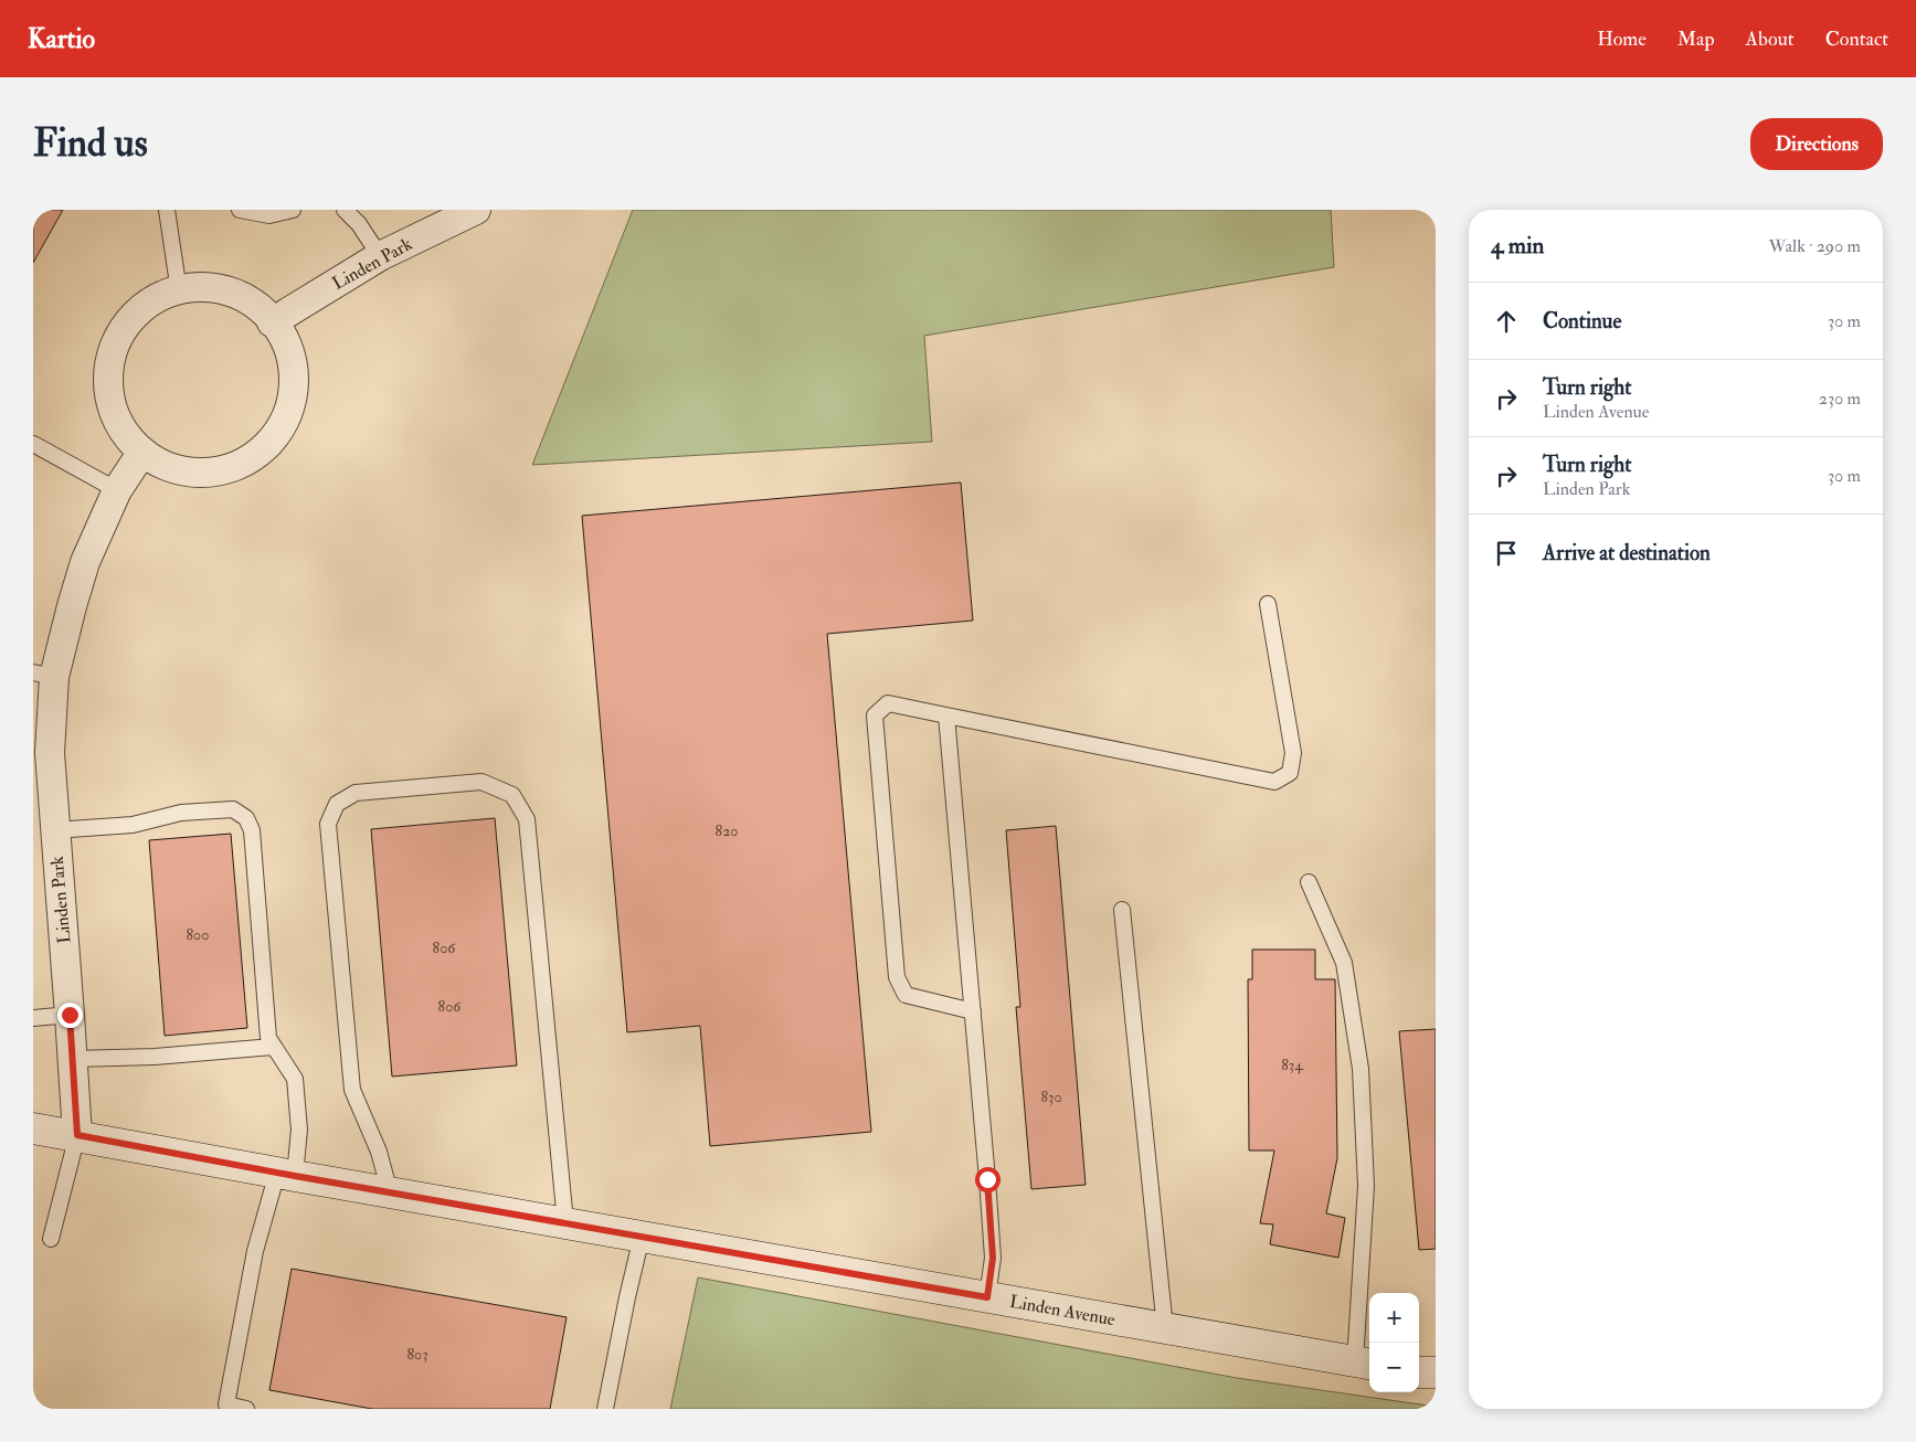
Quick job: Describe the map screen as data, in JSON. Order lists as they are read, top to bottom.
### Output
{
  "streets": {
    "main road": ["Linden Avenue"],
    "street": ["Linden Park"]
  },
  "crossings": [
    ["Linden Park", "Linden Avenue"]
  ],
  "house_numbers": [
    "820",
    "800",
    "806",
    "806",
    "834",
    "830",
    "803"
  ],
  "page": {
    "header": "Kartio",
    "nav": [
      "Home",
      "Map",
      "About",
      "Contact"
    ],
    "buttons": "Directions",
    "title": "Find us",
    "heading": ["4 min", "Walk · 290 m"],
    "list": [
      ["Continue", "30 m"],
      ["Turn right", "Linden Avenue", "230 m"],
      ["Turn right", "Linden Park", "30 m"],
      "Arrive at destination"
    ],
    "map_buttons": ["+", "−"]
  }
}
